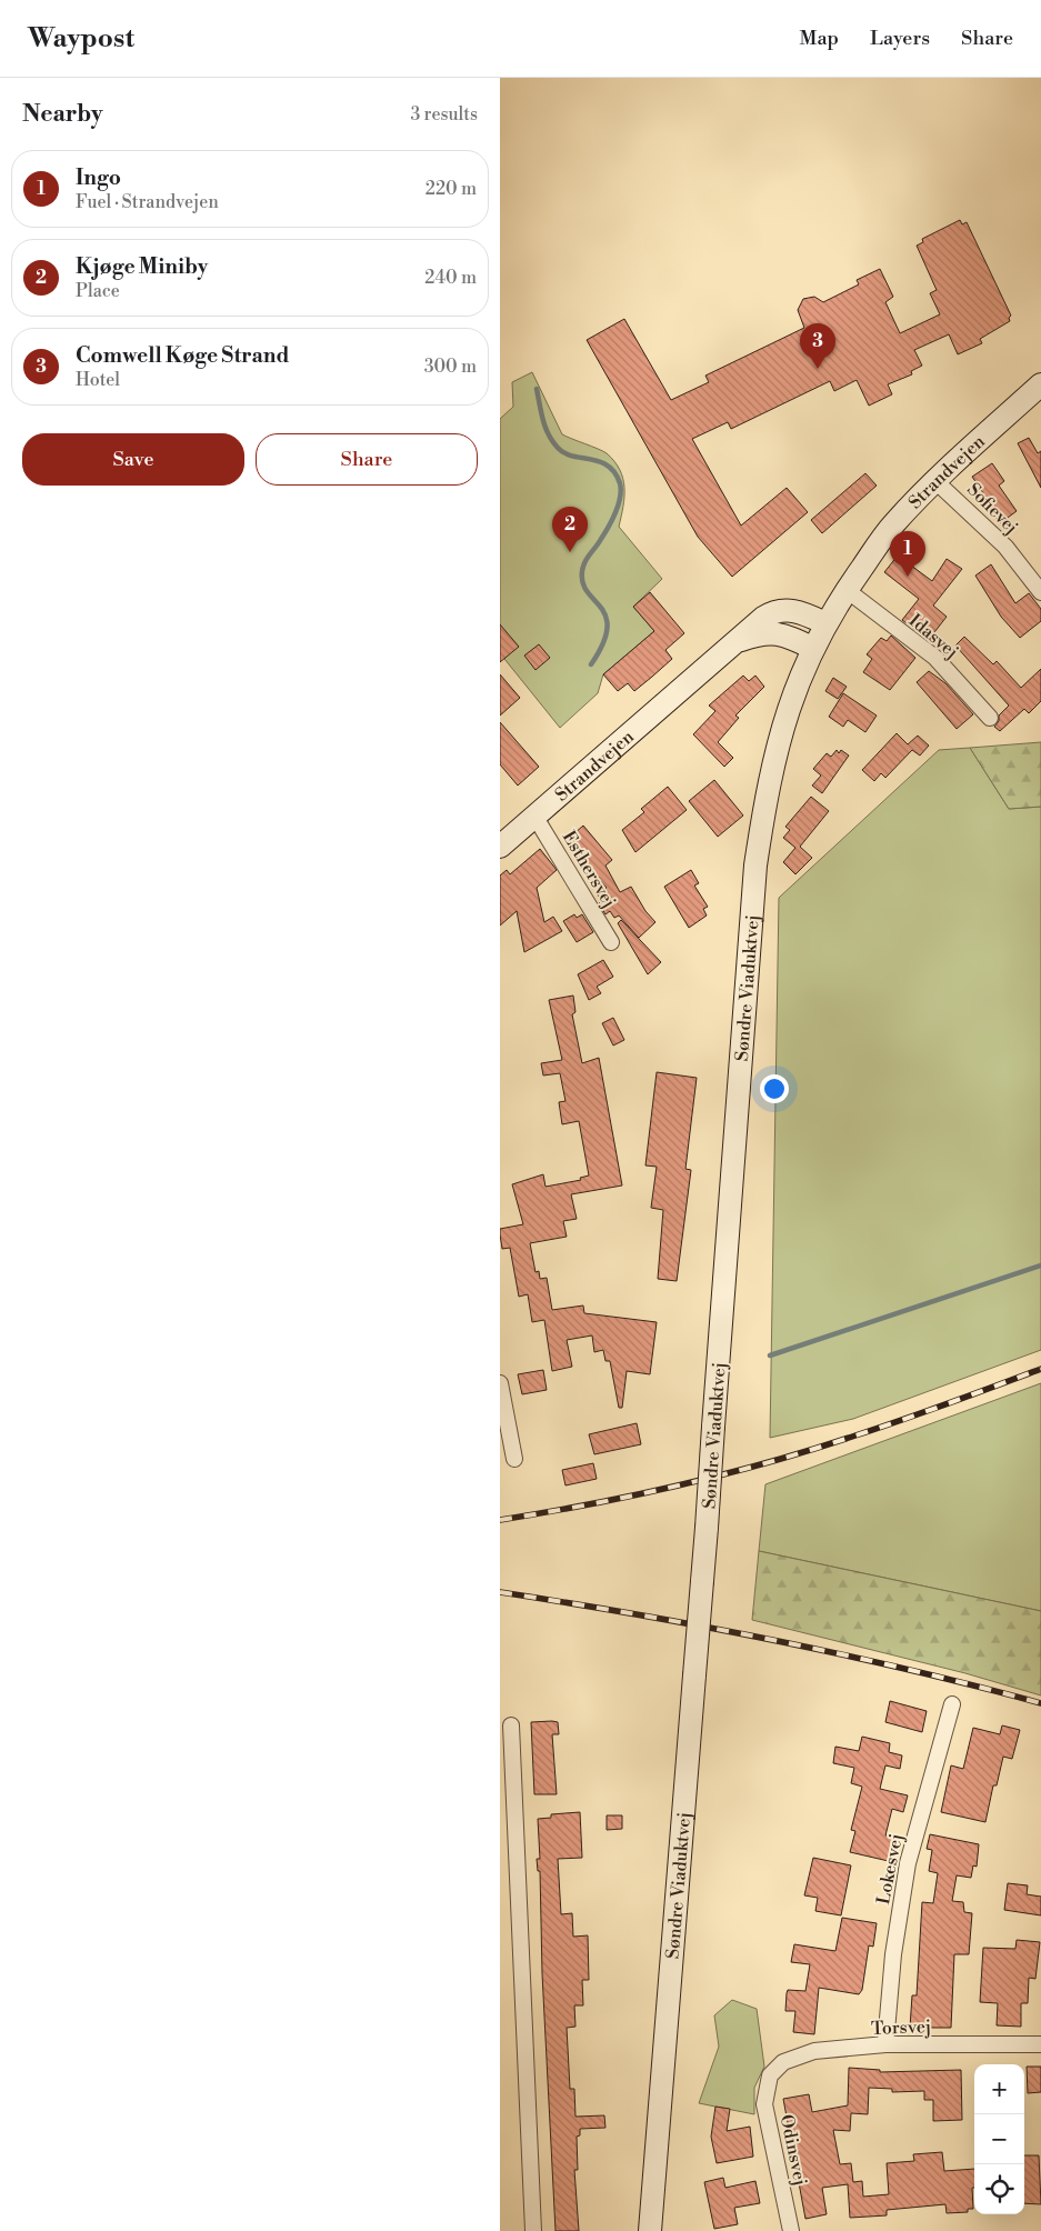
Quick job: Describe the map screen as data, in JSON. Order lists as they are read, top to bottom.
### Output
{
  "streets": {
    "main road": ["Strandvejen", "Søndre Viaduktvej"],
    "street": [
      "Sofievej",
      "Idasvej",
      "Esthersvej",
      "Lokesvej",
      "Torsvej",
      "Odinsvej"
    ]
  },
  "crossings": [
    ["Strandvejen", "Sofievej"],
    ["Strandvejen", "Idasvej"],
    ["Strandvejen", "Esthersvej"],
    ["Strandvejen", "Søndre Viaduktvej"],
    ["Lokesvej", "Torsvej"],
    ["Torsvej", "Odinsvej"]
  ],
  "page": {
    "header": "Waypost",
    "nav": ["Map", "Layers", "Share"],
    "heading": ["Nearby", "3 results"],
    "list": [
      {
        "mark": "1",
        "name": "Ingo",
        "note": "Fuel · Strandvejen",
        "value": "220 m"
      },
      {
        "mark": "2",
        "name": "Kjøge Miniby",
        "note": "Place",
        "value": "240 m"
      },
      {
        "mark": "3",
        "name": "Comwell Køge Strand",
        "note": "Hotel",
        "value": "300 m"
      }
    ],
    "pins": ["3", "2", "1"],
    "buttons": ["Save", "Share"],
    "map_buttons": ["+", "−"]
  }
}
